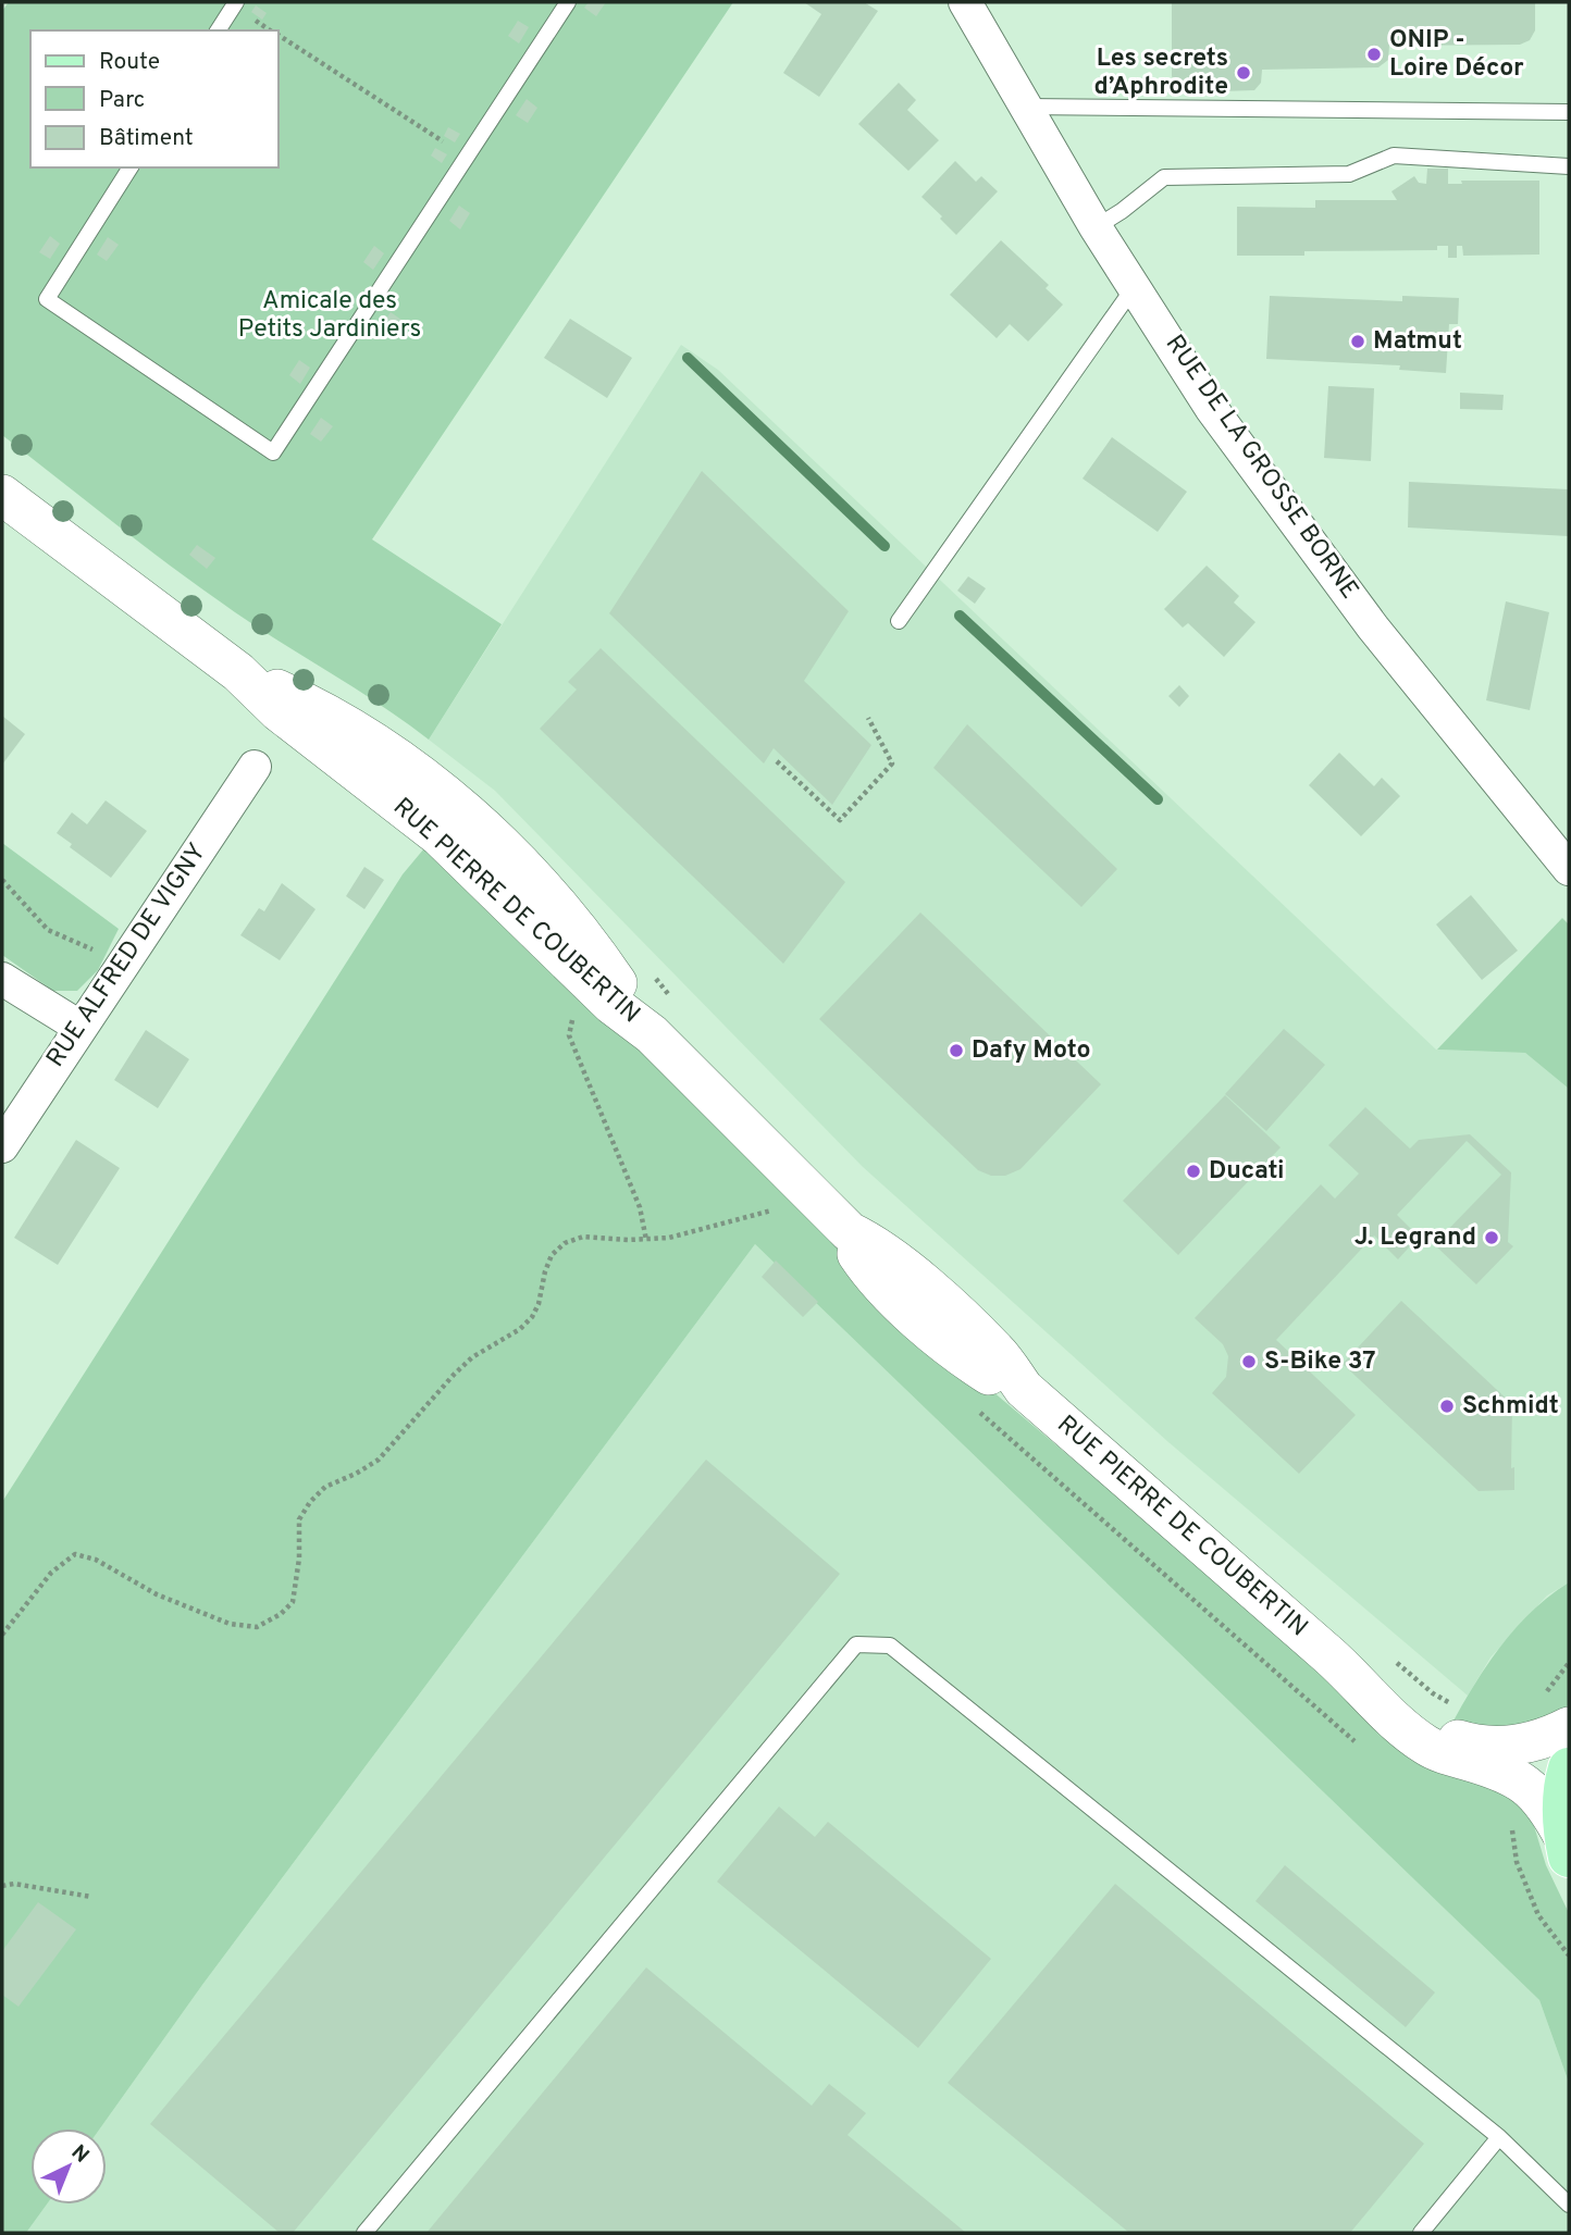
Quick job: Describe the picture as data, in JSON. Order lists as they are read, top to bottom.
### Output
{
  "streets": {
    "street": ["RUE DE LA GROSSE BORNE", "RUE PIERRE DE COUBERTIN", "RUE ALFRED DE VIGNY"]
  },
  "parks": ["Amicale des Petits Jardiniers"],
  "places": [
    "ONIP - Loire Décor",
    "Les secrets d’Aphrodite",
    "Matmut",
    "Dafy Moto",
    "Ducati",
    "J. Legrand",
    "S-Bike 37",
    "Schmidt"
  ],
  "legend": ["Route", "Parc", "Bâtiment"],
  "north": "top right"
}
